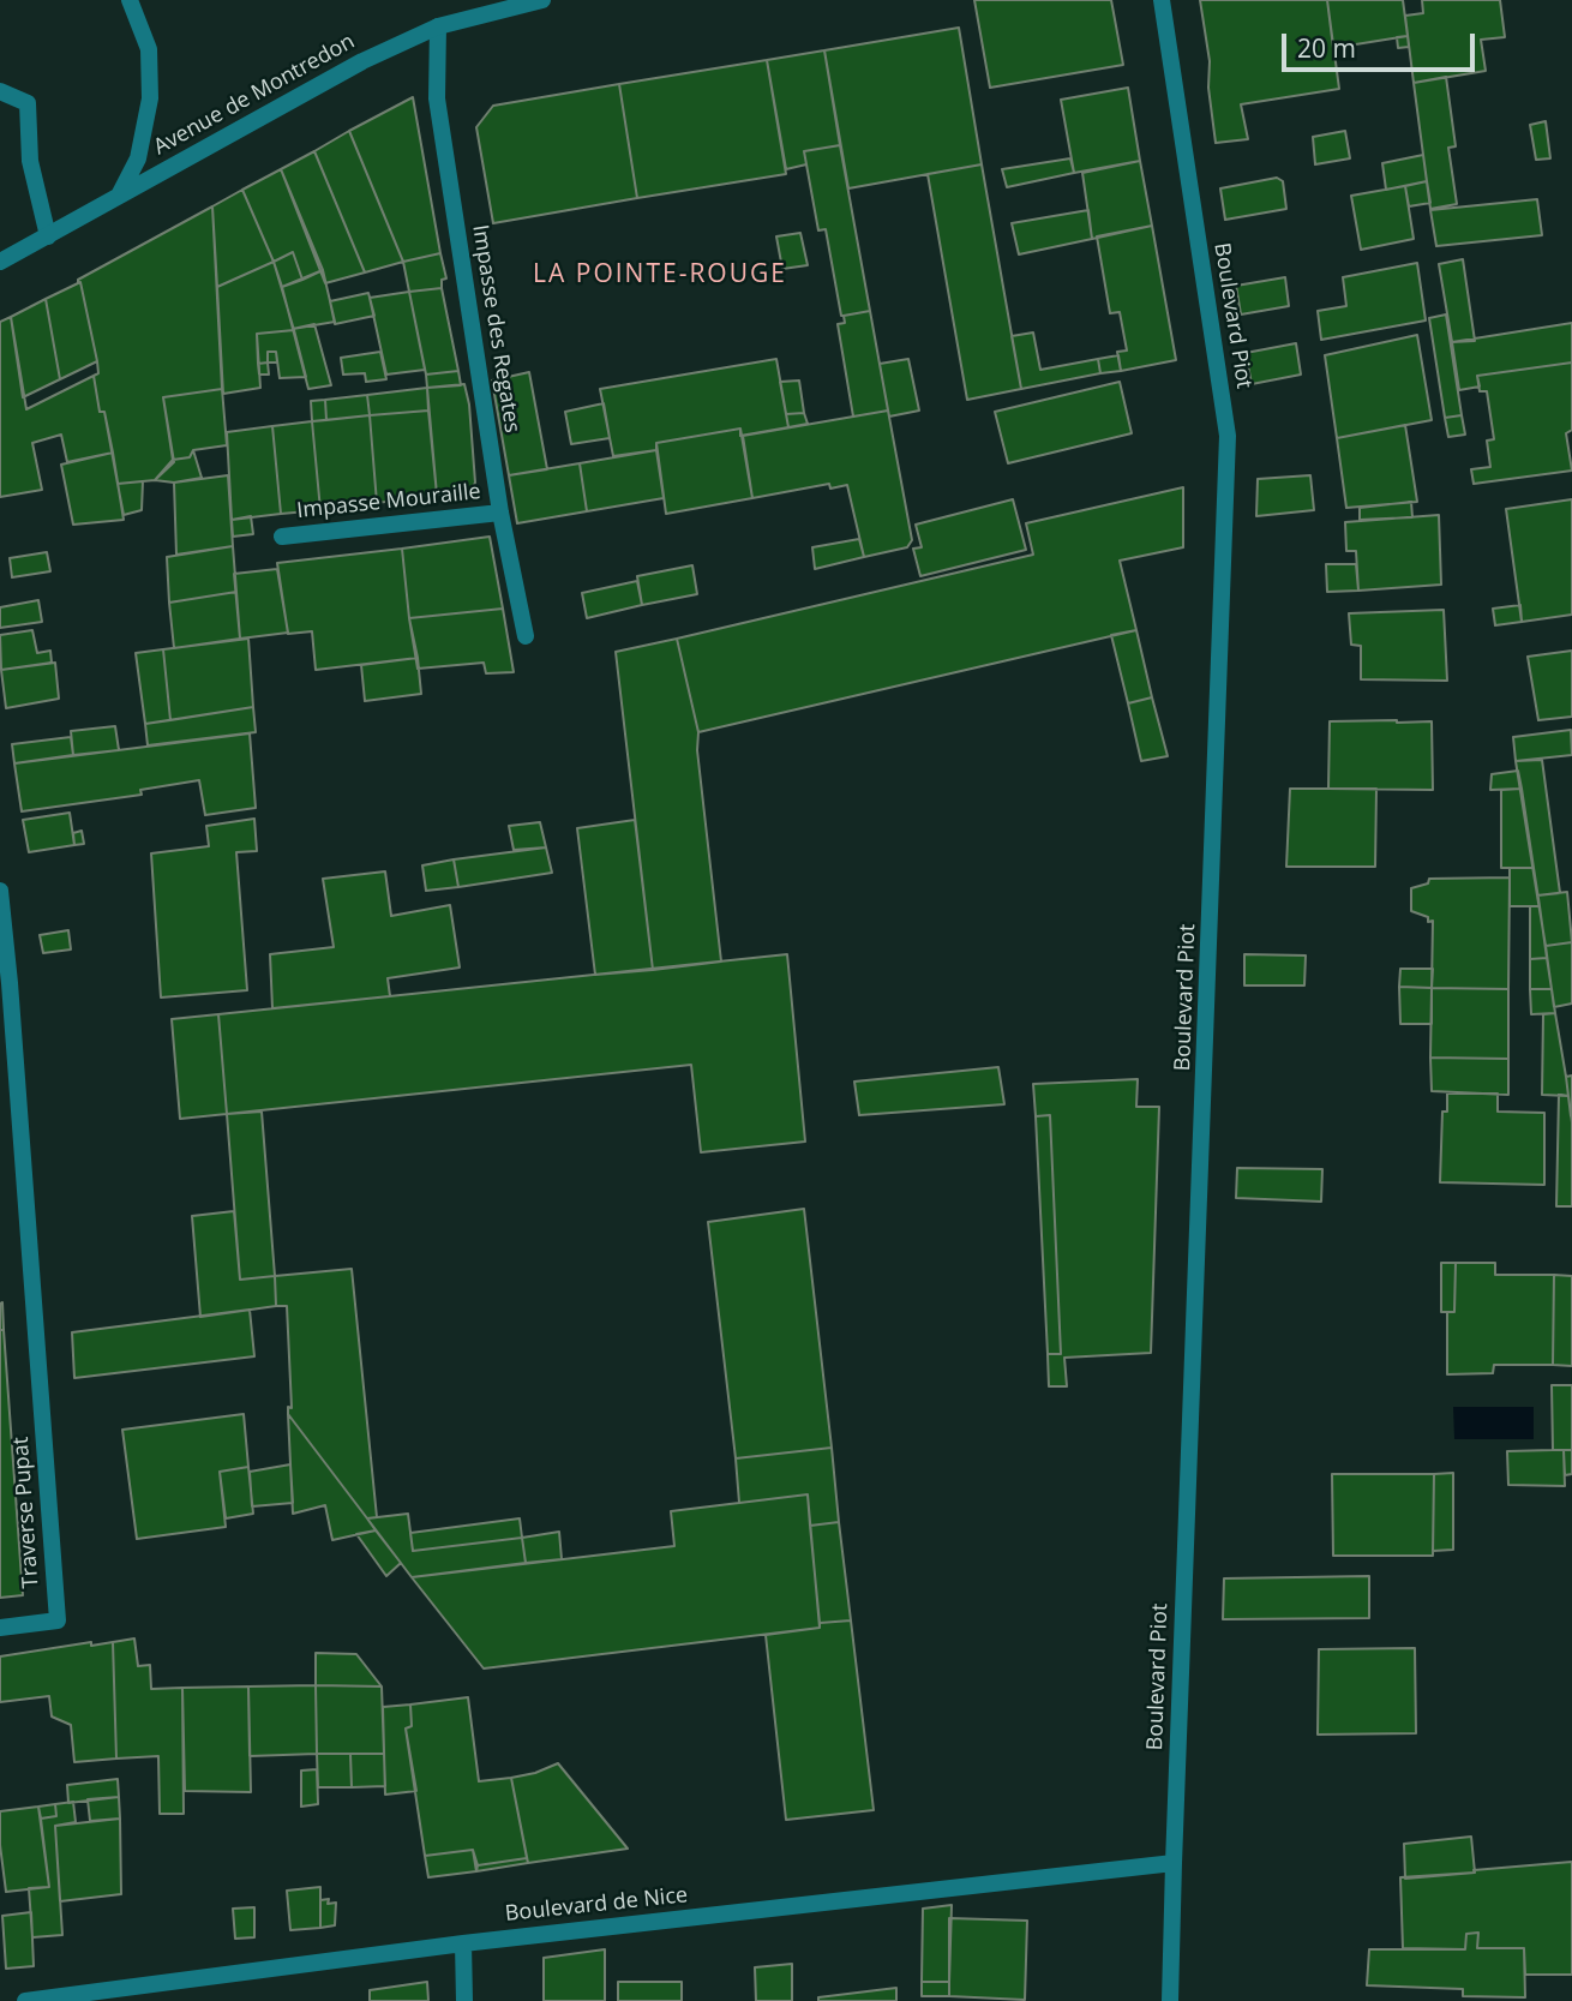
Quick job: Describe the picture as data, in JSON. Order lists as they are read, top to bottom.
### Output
{
  "streets": {
    "street": [
      "Avenue de Montredon",
      "Boulevard Piot",
      "Impasse des Regates",
      "Impasse Mouraille",
      "Traverse Pupat",
      "Boulevard de Nice"
    ]
  },
  "crossings": [
    ["Avenue de Montredon", "Impasse des Regates"],
    ["Boulevard Piot", "Boulevard de Nice"],
    ["Impasse des Regates", "Impasse Mouraille"]
  ],
  "districts": ["LA POINTE-ROUGE"],
  "scale_bar": "20 m"
}
